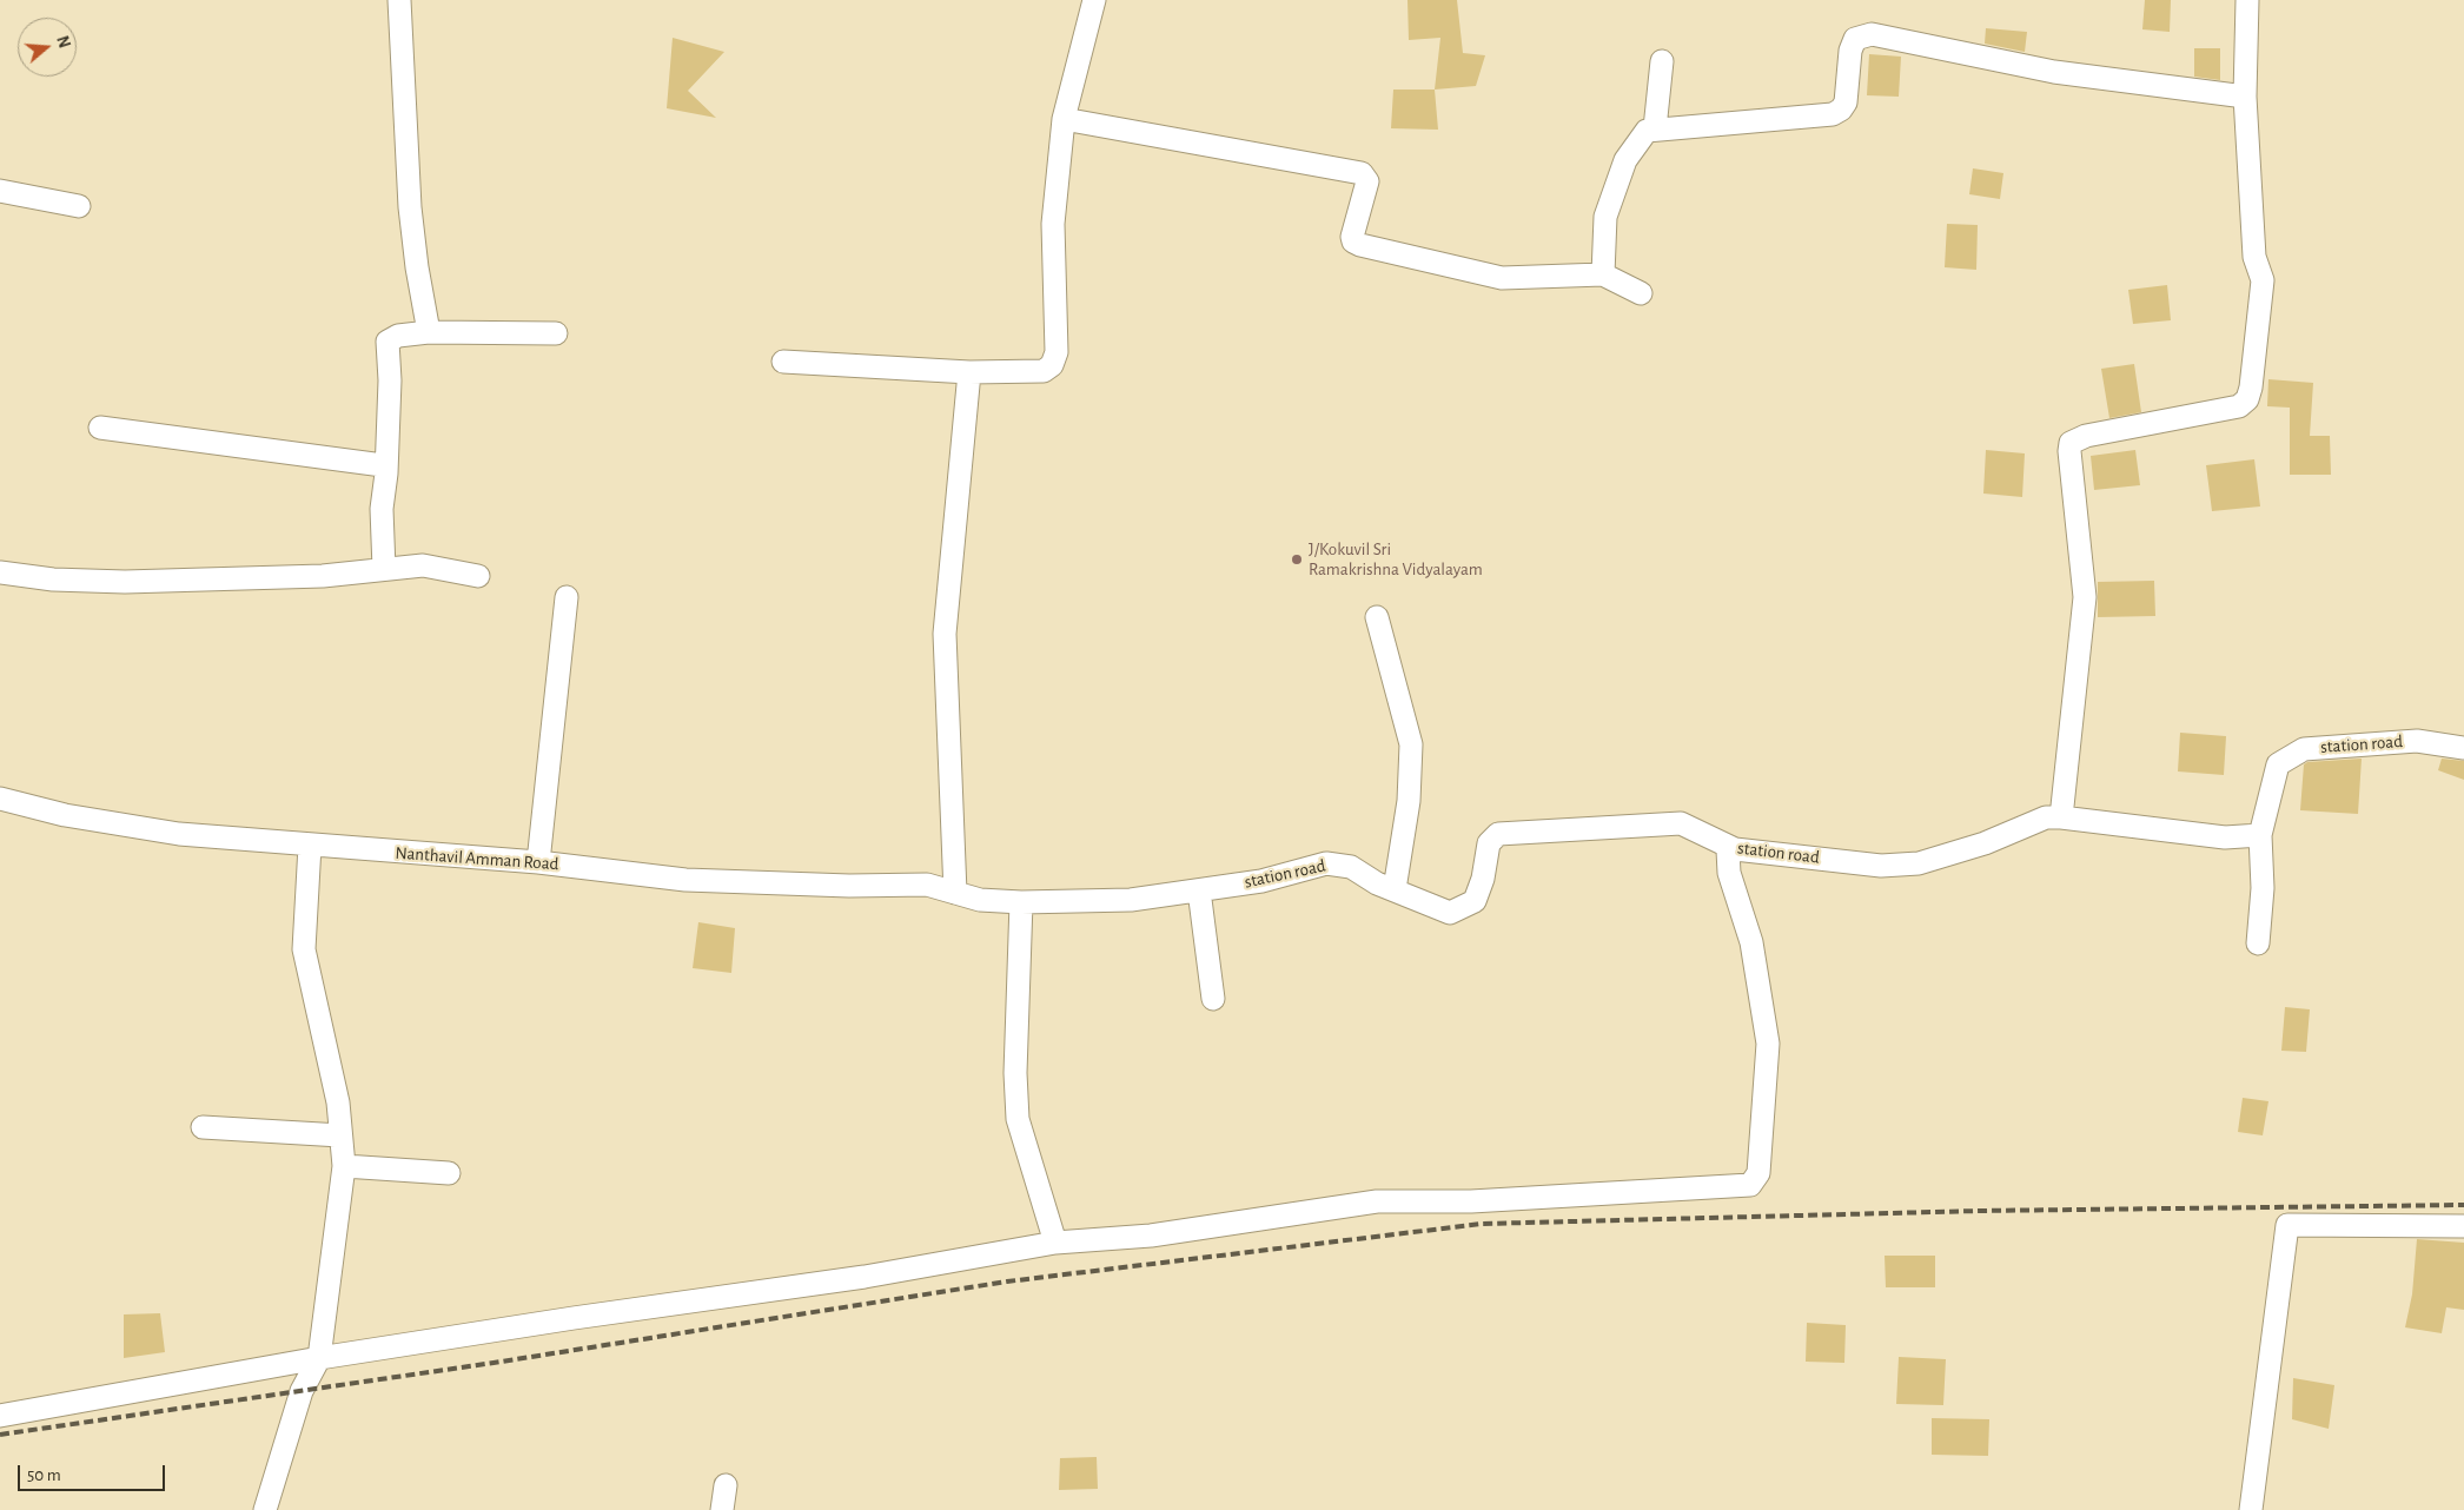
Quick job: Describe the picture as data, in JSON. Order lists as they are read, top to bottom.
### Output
{
  "streets": {
    "street": ["station road", "Nanthavil Amman Road"]
  },
  "crossings": [
    ["station road", "Nanthavil Amman Road"]
  ],
  "places": ["J/Kokuvil Sri Ramakrishna Vidyalayam"],
  "scale_bar": "50 m",
  "north": "right"
}
